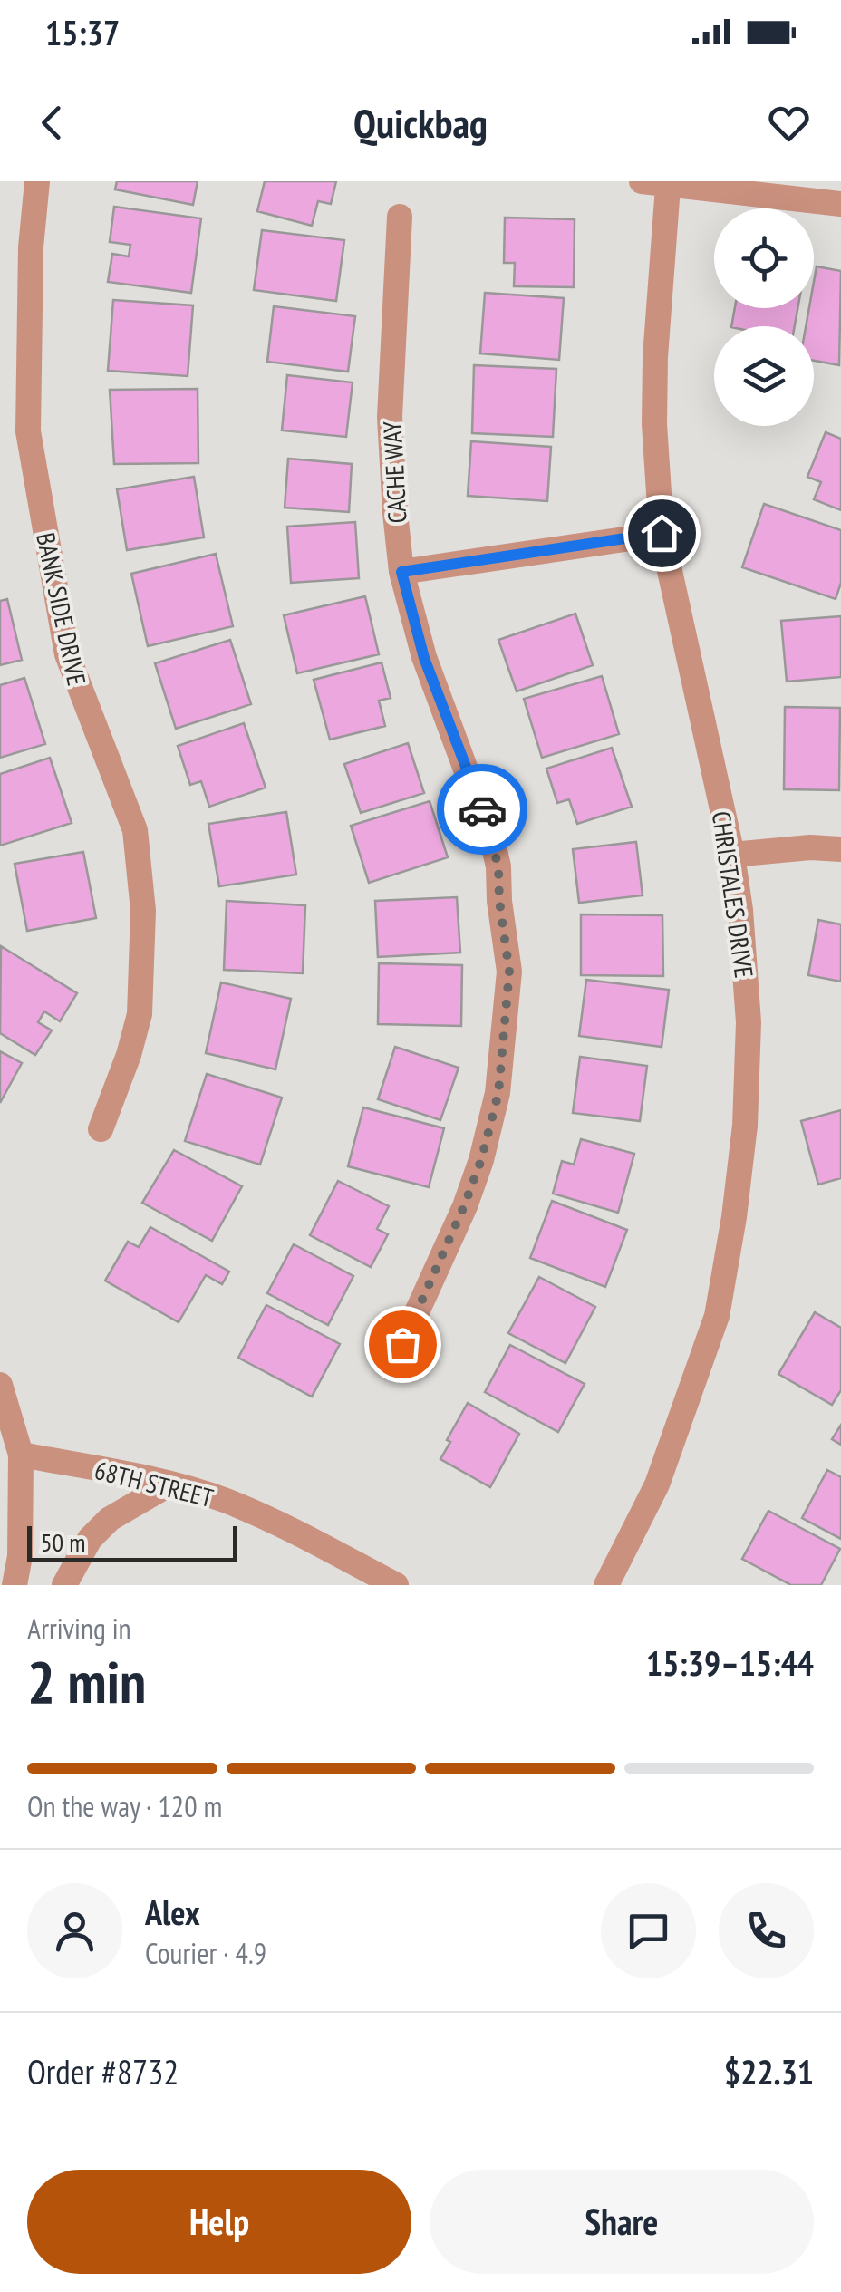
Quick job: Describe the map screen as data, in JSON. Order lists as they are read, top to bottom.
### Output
{
  "streets": {
    "street": [
      "CACHE WAY",
      "BANK SIDE DRIVE",
      "CHRISTALES DRIVE",
      "68TH STREET"
    ]
  },
  "scale_bar": "50 m",
  "page": {
    "status": "15:37",
    "header": "Quickbag",
    "scale": "50 m",
    "heading": ["2 min", "Arriving in", "15:39–15:44"],
    "panel": [
      "Alex",
      "Courier · 4.9",
      "Order #8732",
      "$22.31"
    ],
    "bar": "On the way · 120 m",
    "buttons": ["Help", "Share"]
  }
}
